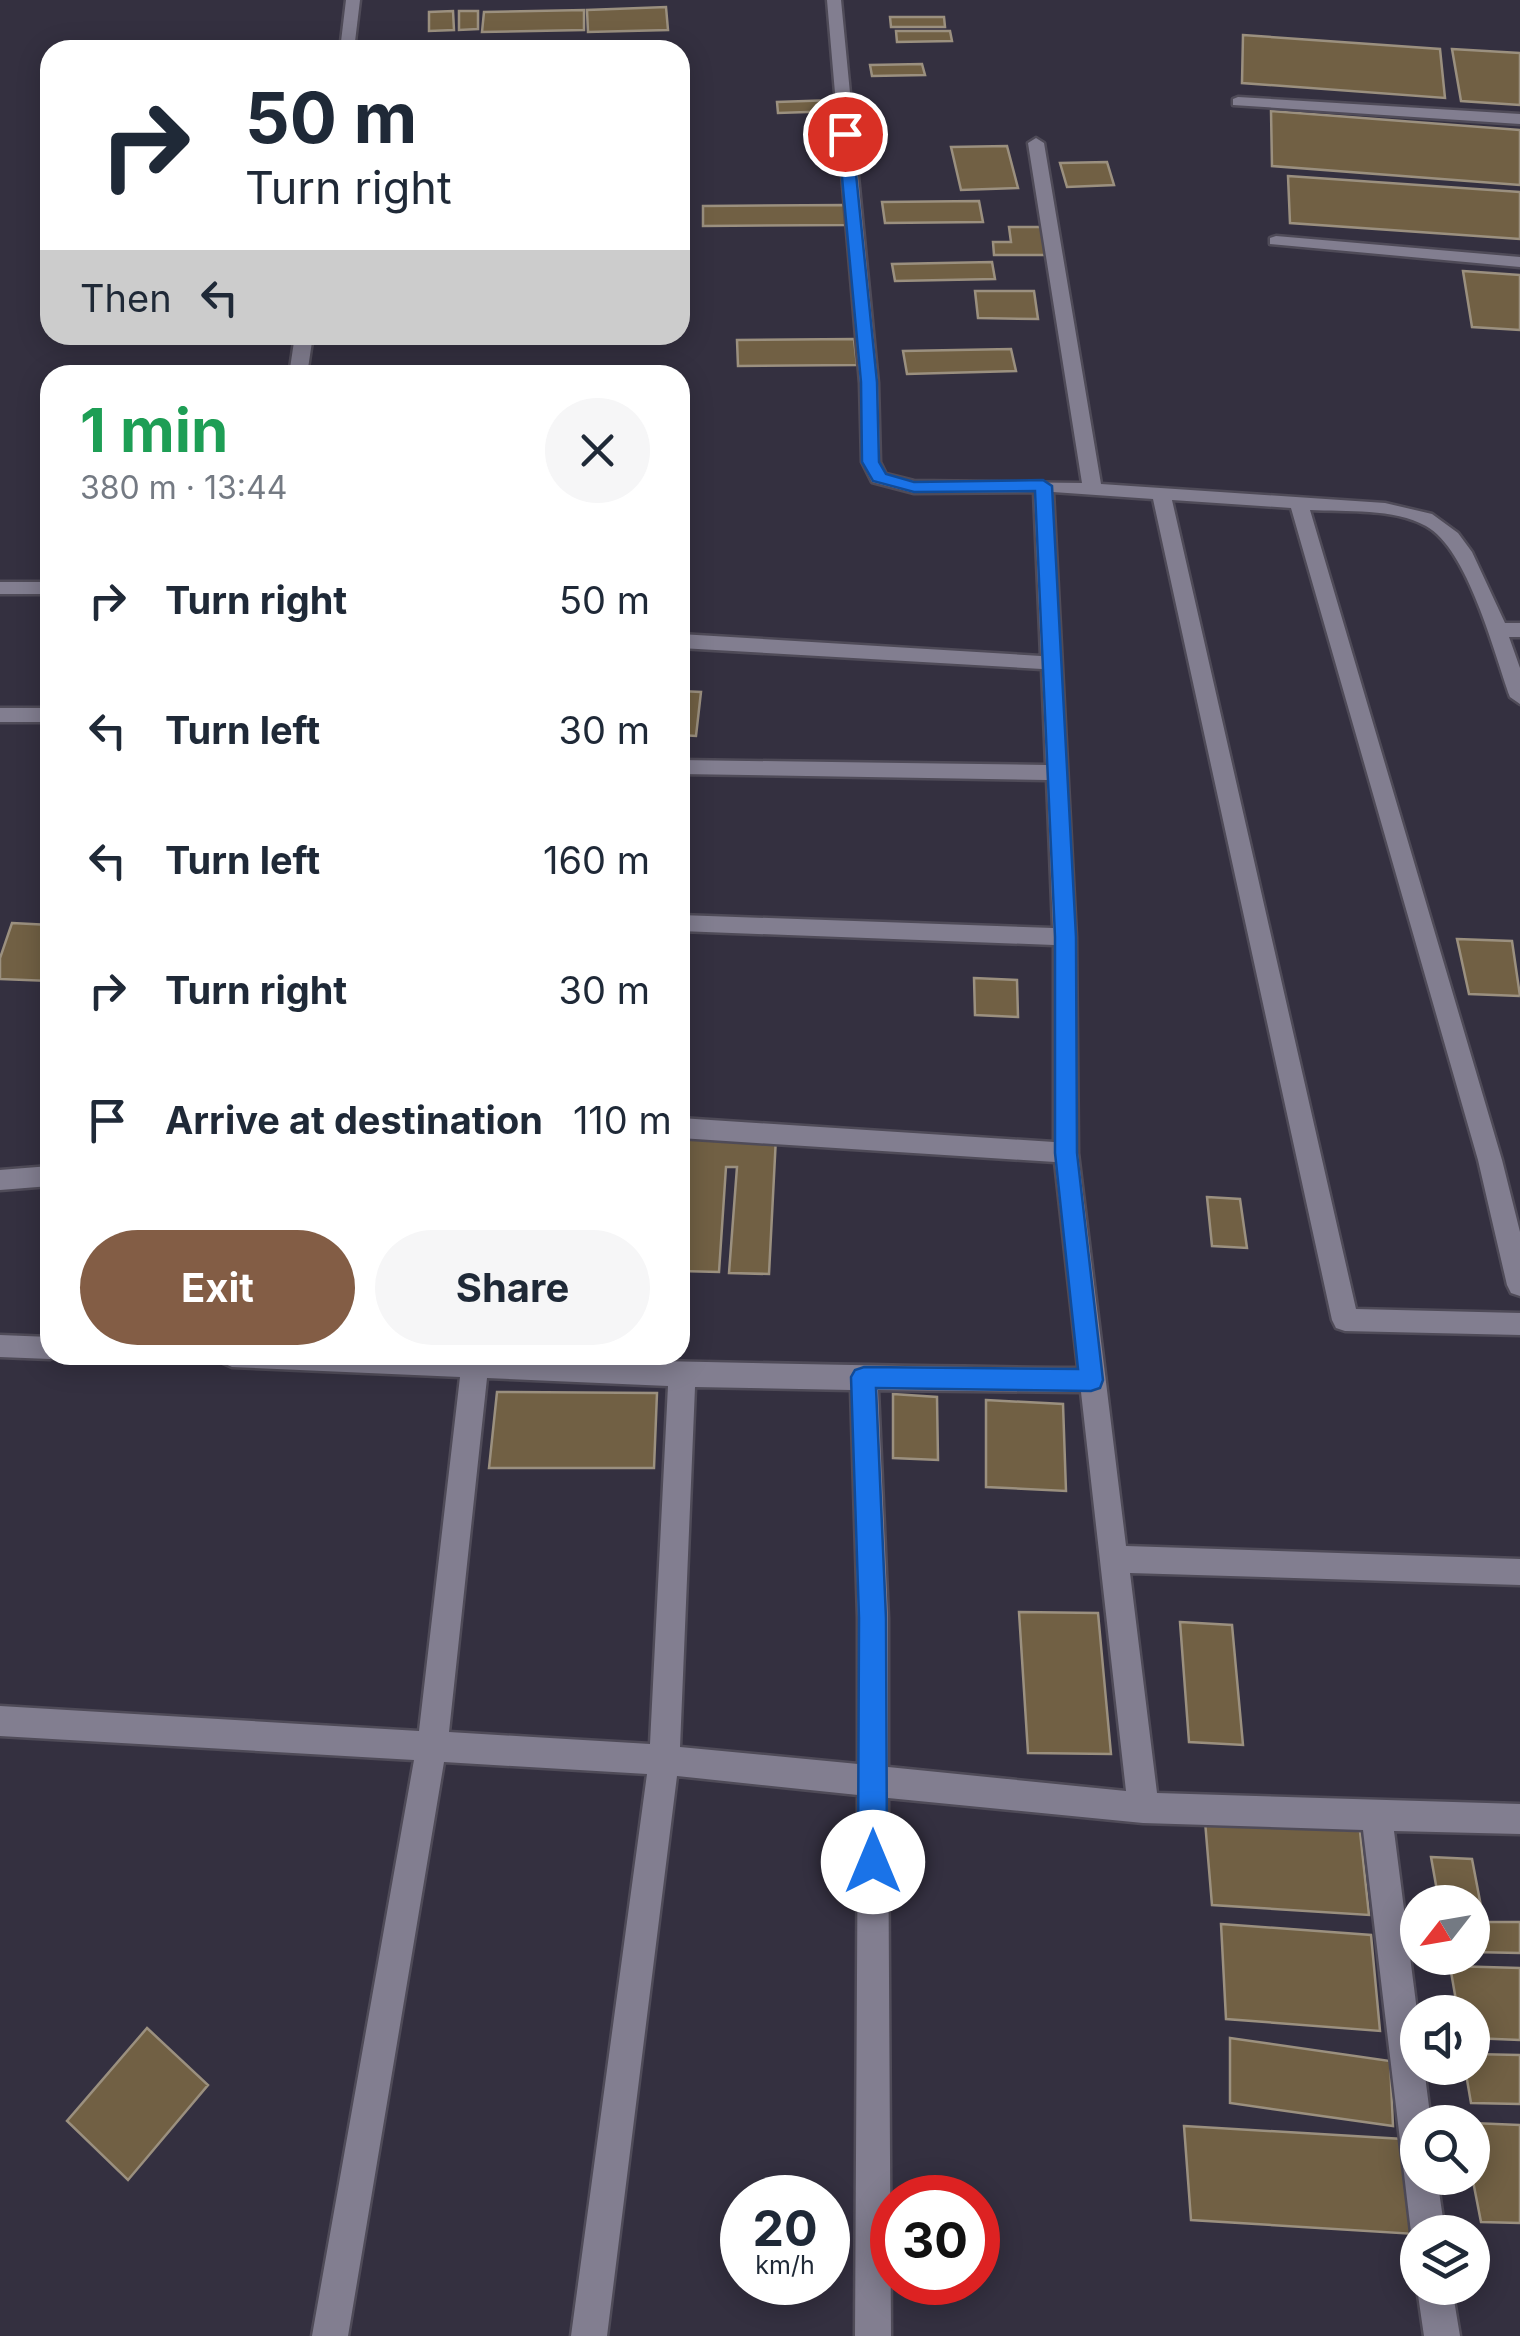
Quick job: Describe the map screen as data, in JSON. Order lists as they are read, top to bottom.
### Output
{
  "north": "bottom left",
  "page": {
    "turn": ["50 m", "Turn right"],
    "then": "Then",
    "heading": ["1 min", "380 m · 13:44"],
    "list": [
      {
        "name": "Turn right",
        "value": "50 m"
      },
      {
        "name": "Turn left",
        "value": "30 m"
      },
      {
        "name": "Turn left",
        "value": "160 m"
      },
      {
        "name": "Turn right",
        "value": "30 m"
      },
      {
        "name": "Arrive at destination",
        "value": "110 m"
      }
    ],
    "buttons": ["Exit", "Share"],
    "speed": "20 km/h",
    "limit": "30"
  }
}
